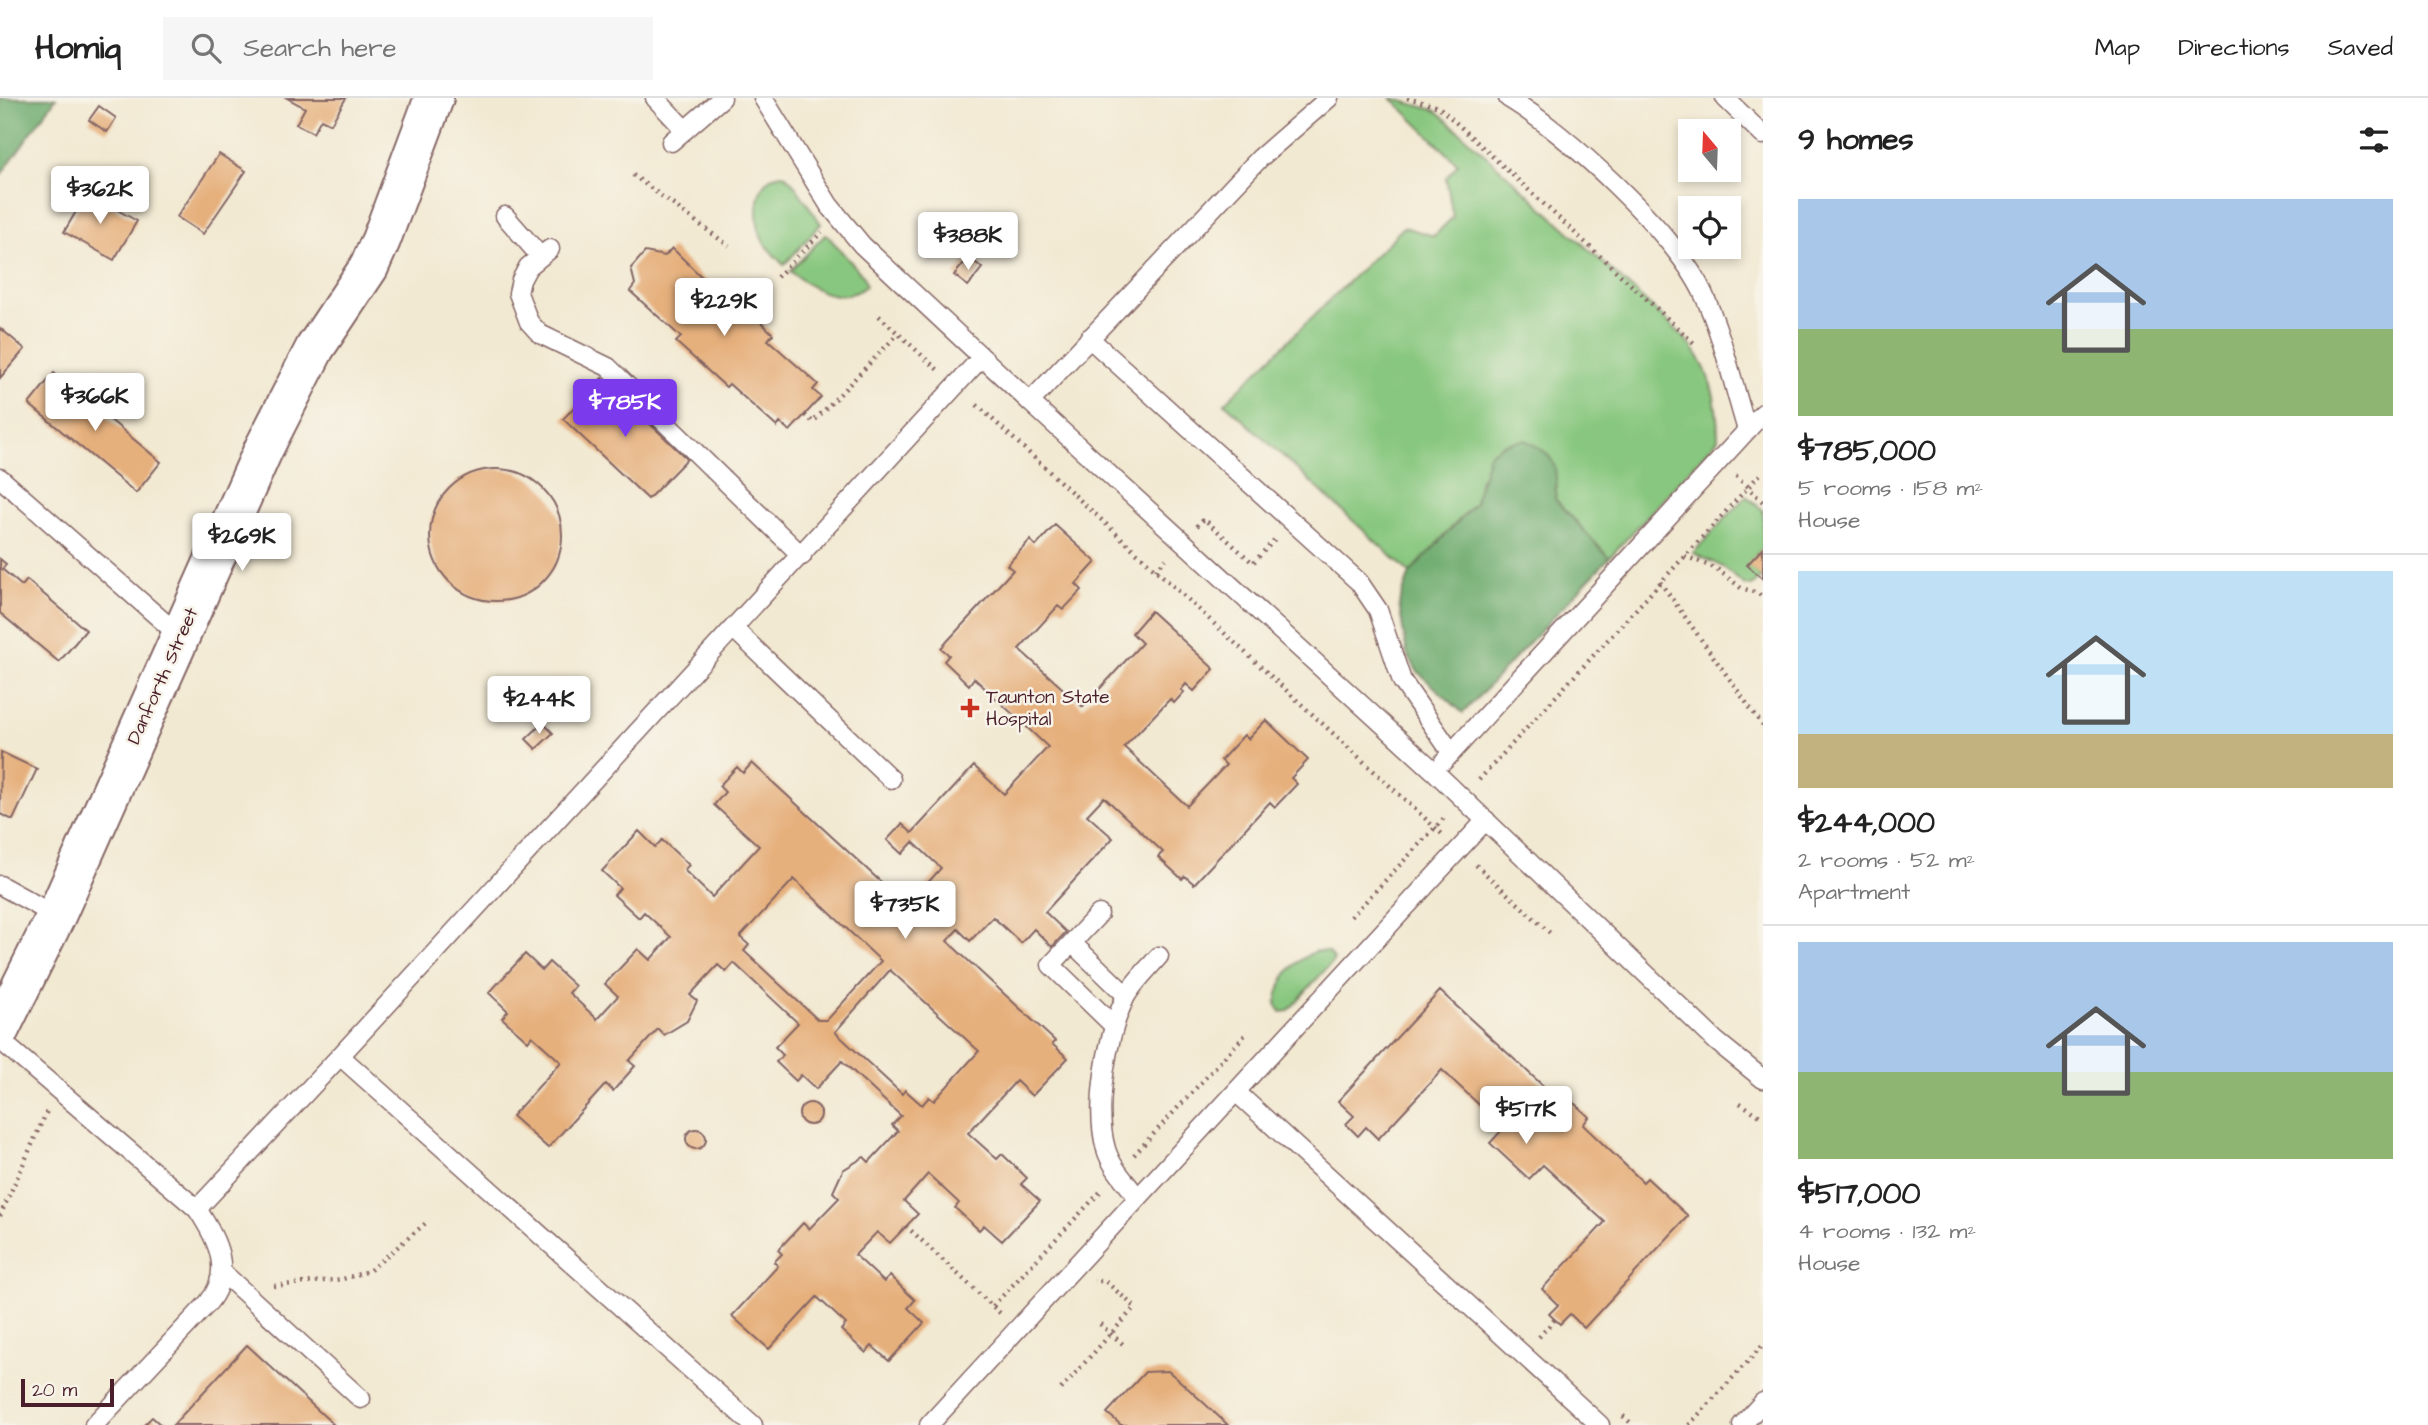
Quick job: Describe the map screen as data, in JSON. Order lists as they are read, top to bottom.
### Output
{
  "streets": {
    "street": ["Danforth Street"]
  },
  "places": {
    "health": ["Taunton State Hospital"]
  },
  "scale_bar": "20 m",
  "north": "top",
  "page": {
    "header": "Homiq",
    "search": "Search here",
    "nav": ["Map", "Directions", "Saved"],
    "heading": "9 homes",
    "price": [
      "$362K",
      "$388K",
      "$229K",
      "$366K",
      "$785K",
      "$269K",
      "$244K",
      "$735K",
      "$517K"
    ],
    "list": [
      {
        "name": "$785,000",
        "note": "5 rooms · 158 m² · House"
      },
      {
        "name": "$244,000",
        "note": "2 rooms · 52 m² · Apartment"
      },
      {
        "name": "$517,000",
        "note": "4 rooms · 132 m² · House"
      }
    ],
    "scale": "20 m"
  }
}
